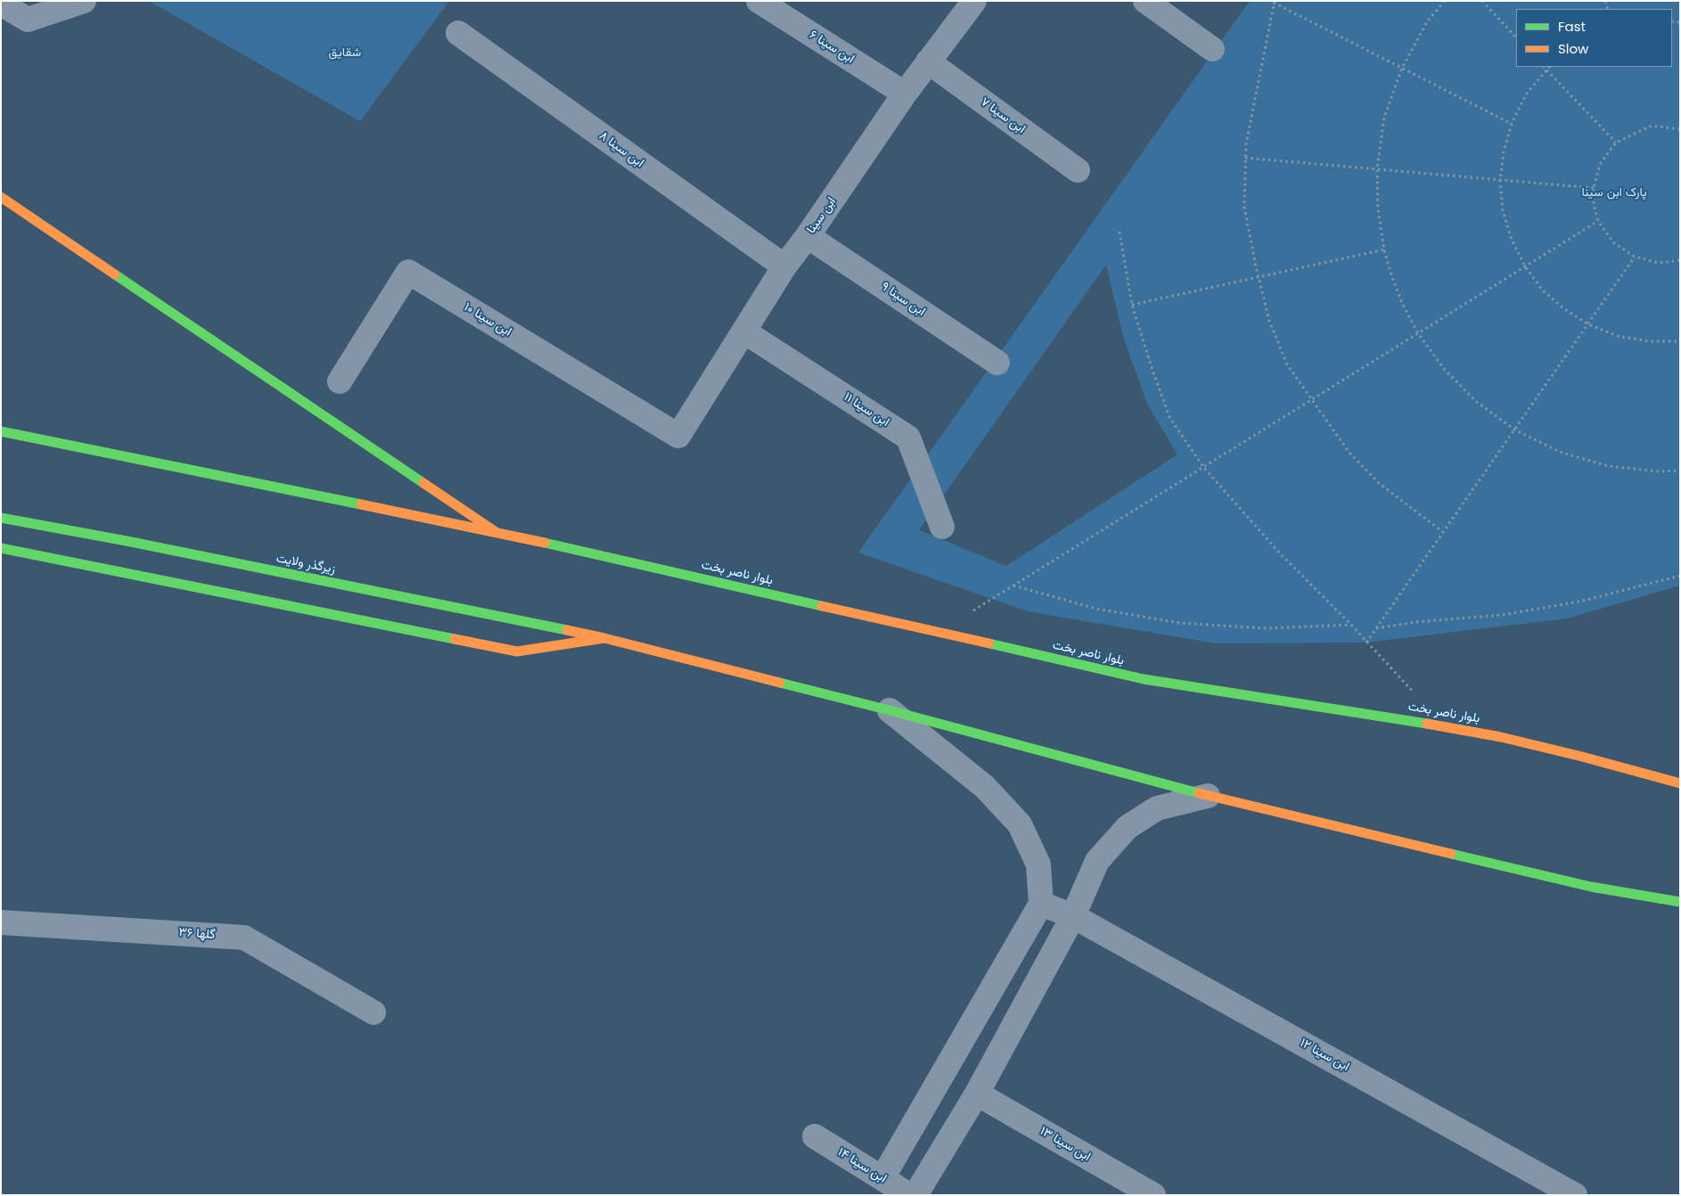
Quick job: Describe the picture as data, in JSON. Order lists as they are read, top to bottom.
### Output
{
  "streets": {
    "main road": ["زیرگذر ولایت", "بلوار ناصر بخت"],
    "street": [
      "ابن سینا ۶",
      "ابن سینا ۷",
      "ابن سینا ۸",
      "ابن سینا",
      "ابن سینا ۹",
      "ابن سینا ۱۰",
      "ابن سینا ۱۱",
      "۳۶ گلها",
      "ابن سینا ۱۲",
      "ابن سینا ۱۳",
      "ابن سینا ۱۴"
    ]
  },
  "crossings": [
    ["ابن سینا ۶", "ابن سینا"],
    ["ابن سینا ۷", "ابن سینا"],
    ["ابن سینا ۸", "ابن سینا"],
    ["ابن سینا", "ابن سینا ۹"],
    ["ابن سینا", "ابن سینا ۱۰"],
    ["ابن سینا", "ابن سینا ۱۱"]
  ],
  "parks": ["شقایق", "پارک ابن سینا"],
  "legend": ["Fast", "Slow"]
}
